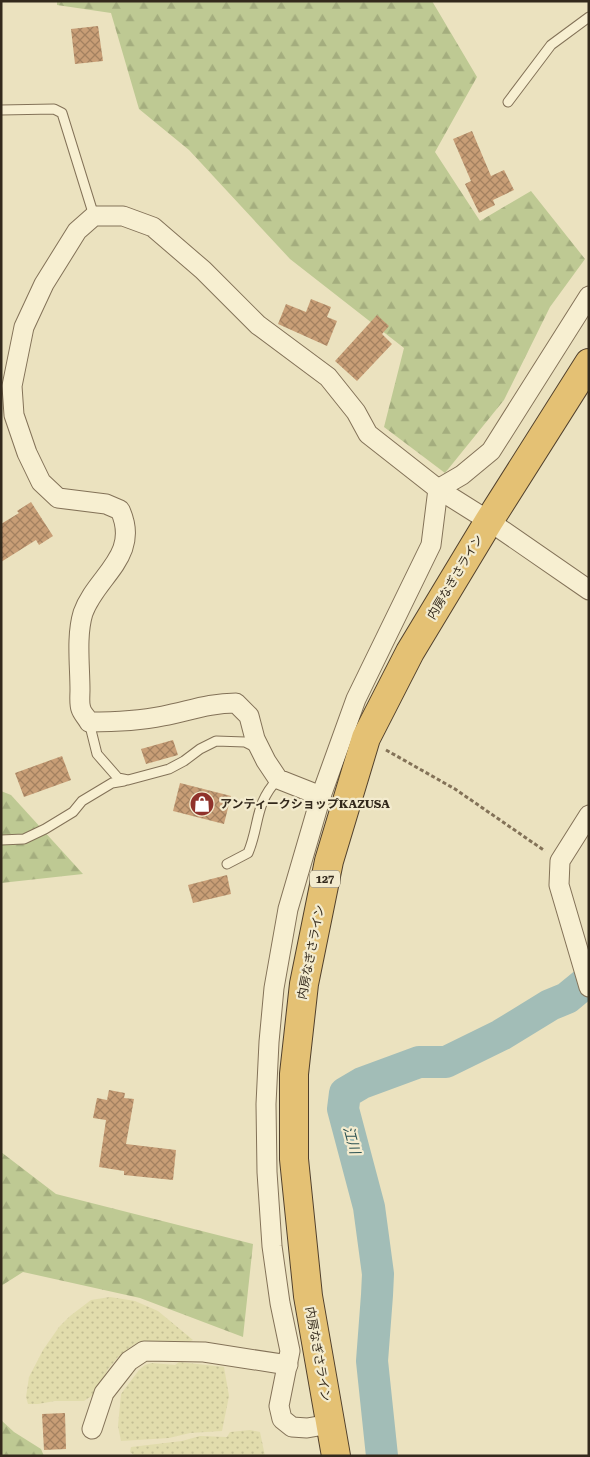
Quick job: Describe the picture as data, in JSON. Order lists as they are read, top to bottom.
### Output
{
  "streets": {
    "highway": ["内房なぎさライン", "127"]
  },
  "water": ["江川"],
  "places": {
    "shop": ["アンティークショップKAZUSA"]
  }
}
